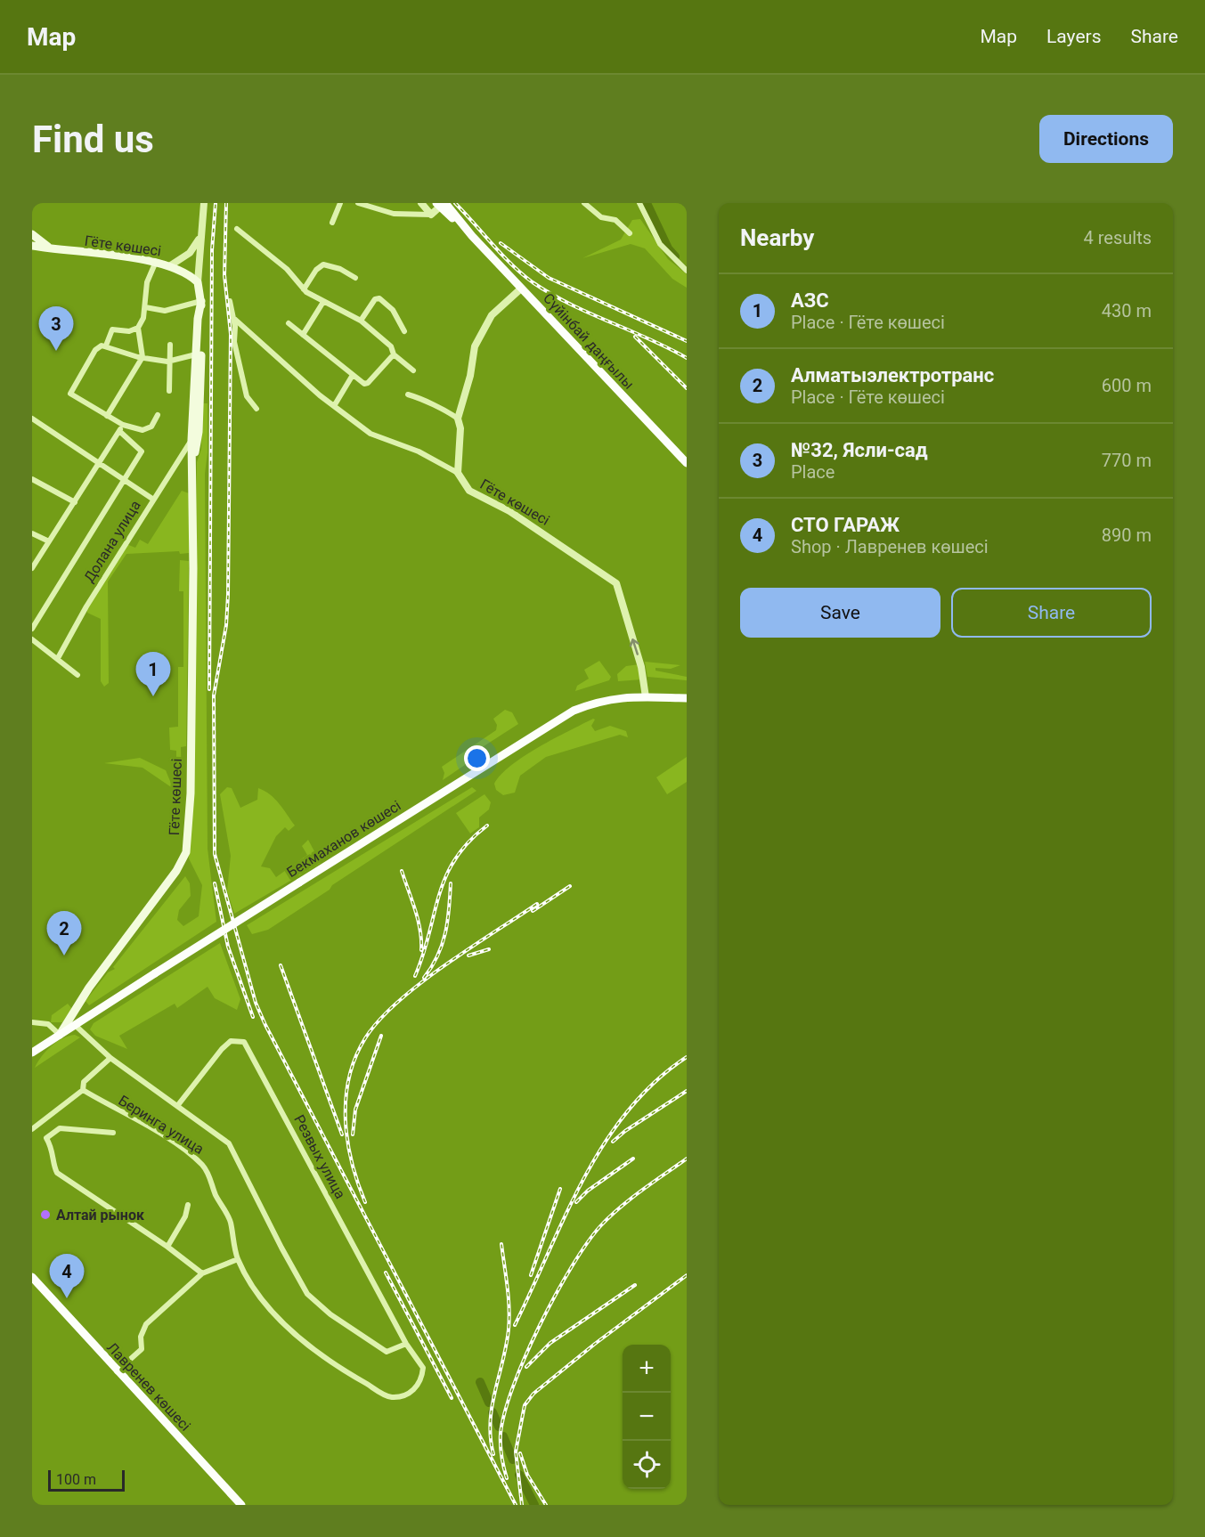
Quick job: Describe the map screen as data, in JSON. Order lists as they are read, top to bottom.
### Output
{
  "streets": {
    "main road": [
      "Гёте көшесі",
      "Сүйінбай даңғылы",
      "Бекмаханов көшесі",
      "Лавренев көшесі"
    ],
    "street": ["Долана улица", "Беринга улица", "Резвых улица"]
  },
  "crossings": [
    ["Гёте көшесі", "Долана улица"],
    ["Гёте көшесі", "Бекмаханов көшесі"],
    ["Бекмаханов көшесі", "Беринга улица"],
    ["Беринга улица", "Резвых улица"]
  ],
  "places": ["Алтай рынок"],
  "scale_bar": "100 m",
  "page": {
    "header": "Map",
    "nav": ["Map", "Layers", "Share"],
    "buttons": [
      "Directions",
      ["Save", "Share"]
    ],
    "title": "Find us",
    "heading": ["Nearby", "4 results"],
    "list": [
      {
        "mark": "1",
        "name": "АЗС",
        "note": "Place · Гёте көшесі",
        "value": "430 m"
      },
      {
        "mark": "2",
        "name": "Алматыэлектротранс",
        "note": "Place · Гёте көшесі",
        "value": "600 m"
      },
      {
        "mark": "3",
        "name": "№32, Ясли-сад",
        "note": "Place",
        "value": "770 m"
      },
      {
        "mark": "4",
        "name": "СТО ГАРАЖ",
        "note": "Shop · Лавренев көшесі",
        "value": "890 m"
      }
    ],
    "pins": [
      "3",
      "1",
      "2",
      "4"
    ],
    "map_buttons": ["+", "−"],
    "scale": "100 m"
  }
}
